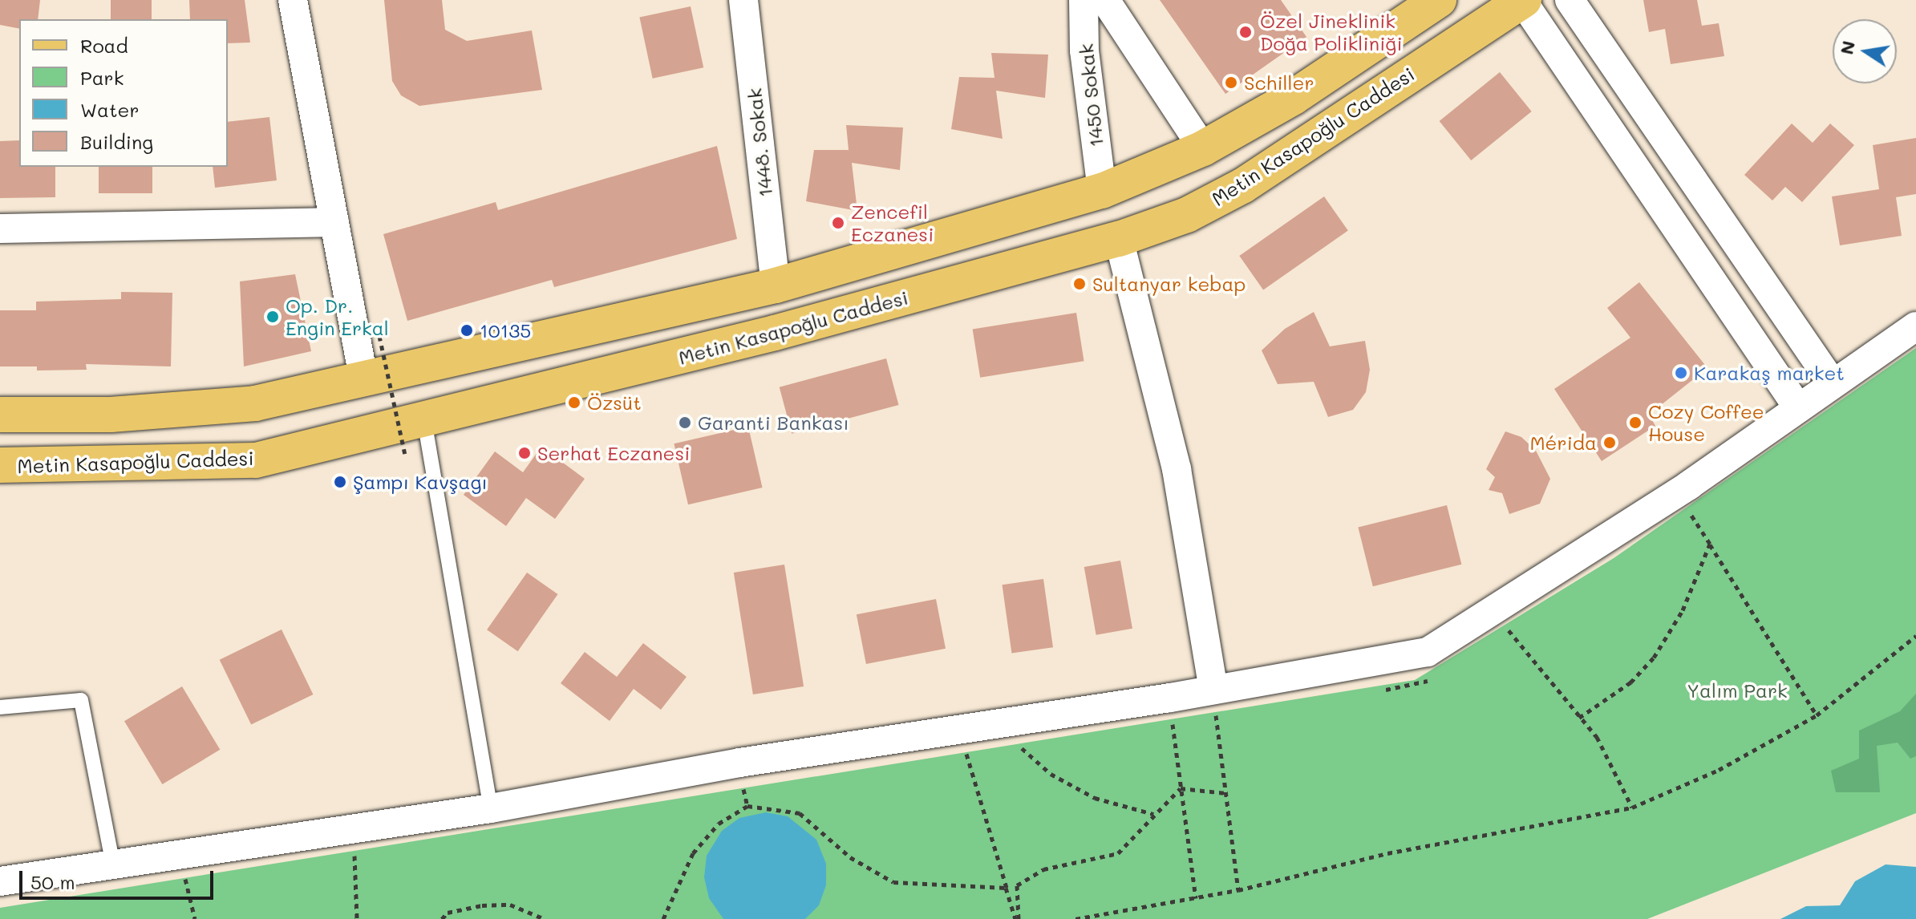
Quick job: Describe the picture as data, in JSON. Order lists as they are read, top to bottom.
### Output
{
  "streets": {
    "main road": ["Metin Kasapoğlu Caddesi"],
    "street": ["1450 Sokak", "1448. Sokak"]
  },
  "parks": ["Yalım Park"],
  "places": [
    "Özel Jineklinik Doğa Polikliniği",
    "Schiller",
    "Zencefil Eczanesi",
    "Sultanyar kebap",
    "Op. Dr. Engin Erkal",
    "10135",
    "Karakaş market",
    "Özsüt",
    "Garanti Bankası",
    "Cozy Coffee House",
    "Mérida",
    "Serhat Eczanesi",
    "Şampı Kavşagı"
  ],
  "legend": [
    "Road",
    "Park",
    "Water",
    "Building"
  ],
  "scale_bar": "50 m",
  "north": "left"
}
